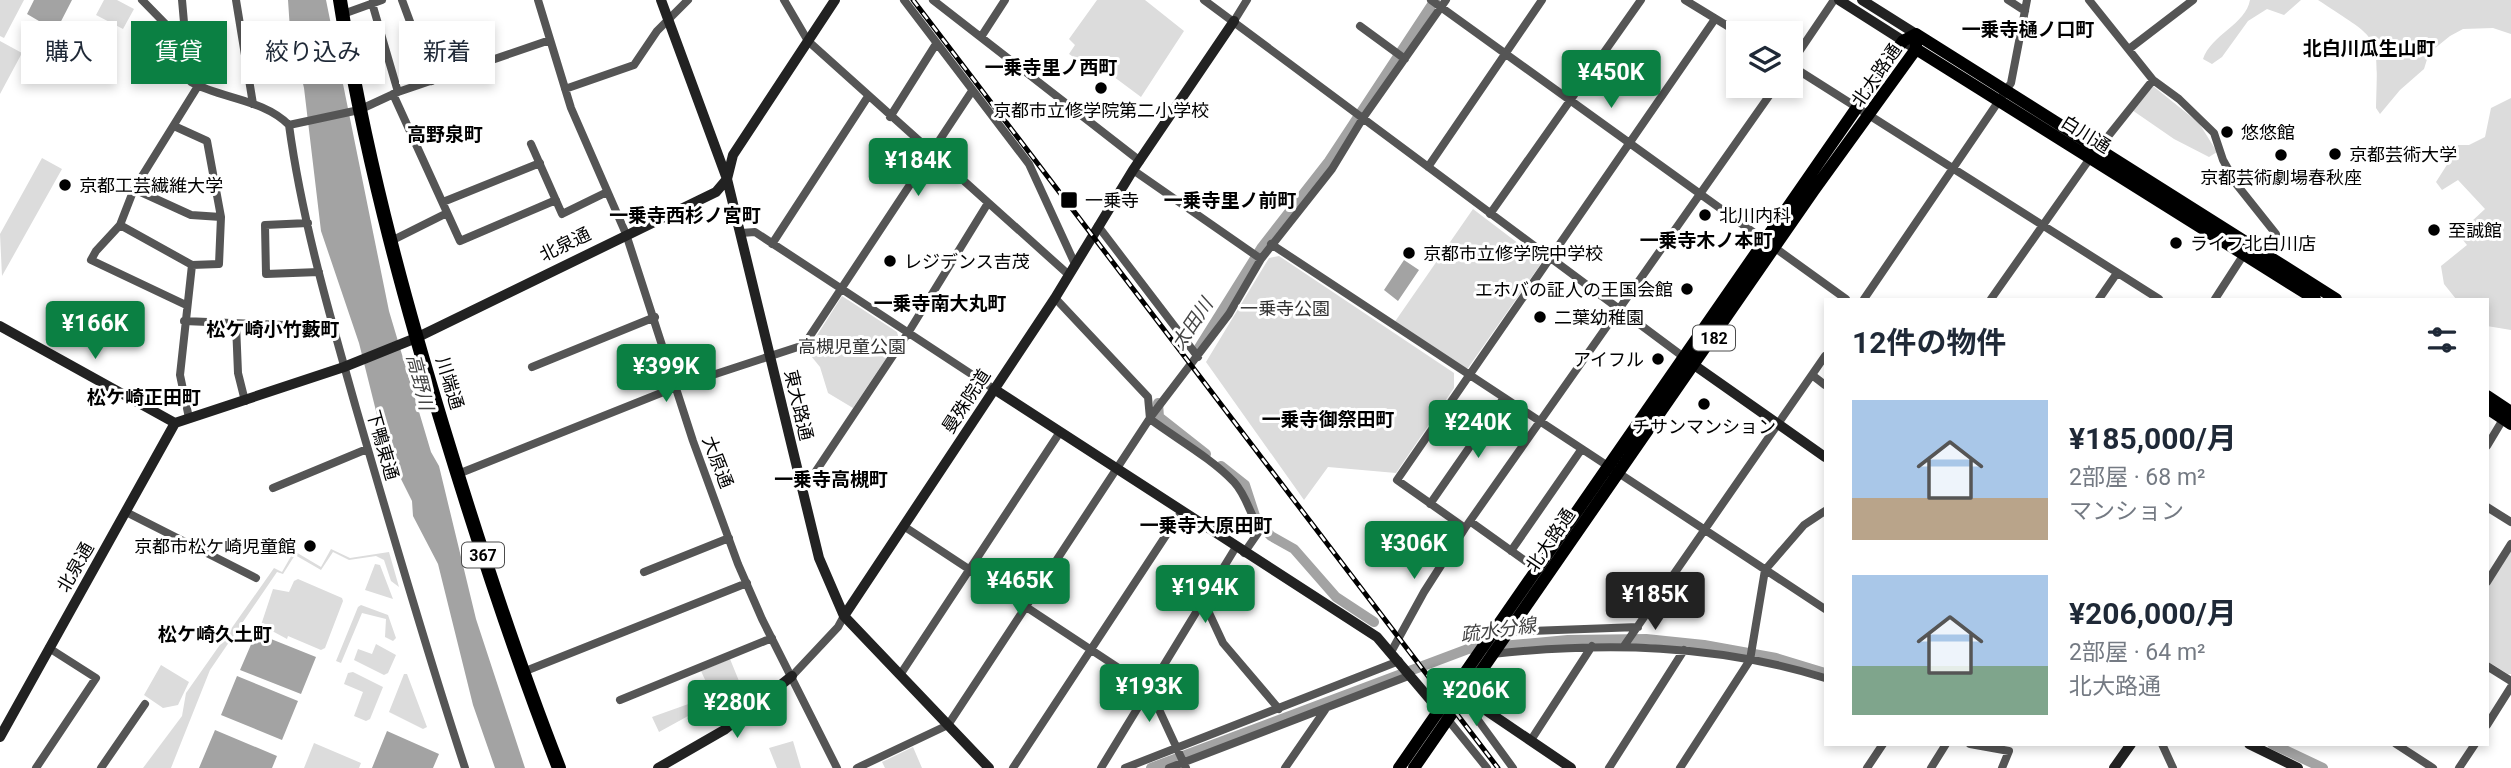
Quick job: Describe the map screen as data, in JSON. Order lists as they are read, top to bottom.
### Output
{
  "streets": {
    "highway": ["川端通", "367"],
    "main road": ["北大路通", "白川通", "182"],
    "street": [
      "北泉通",
      "曼殊院道",
      "東大路通",
      "下鴨東通",
      "大原通"
    ]
  },
  "crossings": [
    ["北大路通", "白川通"],
    ["北泉通", "川端通"],
    ["北泉通", "東大路通"],
    ["北泉通", "下鴨東通"],
    ["北泉通", "大原通"],
    ["曼殊院道", "東大路通"],
    ["曼殊院道", "大原通"]
  ],
  "districts": [
    "一乗寺樋ノ口町",
    "北白川瓜生山町",
    "一乗寺里ノ西町",
    "高野泉町",
    "一乗寺里ノ前町",
    "一乗寺西杉ノ宮町",
    "一乗寺木ノ本町",
    "一乗寺南大丸町",
    "松ケ崎小竹藪町",
    "松ケ崎正田町",
    "一乗寺御祭田町",
    "一乗寺高槻町",
    "一乗寺大原田町",
    "松ケ崎久土町"
  ],
  "water": ["太田川", "高野川", "疏水分線"],
  "parks": ["一乗寺公園", "高槻児童公園"],
  "places": {
    "other": [
      "京都市立修学院第二小学校",
      "悠悠館",
      "京都芸術大学",
      "京都芸術劇場春秋座",
      "京都工芸繊維大学",
      "北川内科",
      "至誠館",
      "ライフ北白川店",
      "京都市立修学院中学校",
      "レジデンス吉茂",
      "エホバの証人の王国会館",
      "二葉幼稚園",
      "アイフル",
      "チサンマンション",
      "京都市松ケ崎児童館"
    ],
    "transit": ["一乗寺"]
  },
  "page": {
    "chip": [
      "購入",
      "賃貸",
      "絞り込み",
      "新着"
    ],
    "price": [
      "¥450K",
      "¥184K",
      "¥166K",
      "¥399K",
      "¥240K",
      "¥306K",
      "¥465K",
      "¥194K",
      "¥185K",
      "¥193K",
      "¥206K",
      "¥280K"
    ],
    "heading": "12件の物件",
    "list": [
      {
        "name": "¥185,000/月",
        "note": "2部屋 · 68 m² · マンション"
      },
      {
        "name": "¥206,000/月",
        "note": "2部屋 · 64 m² · 北大路通"
      }
    ]
  }
}
